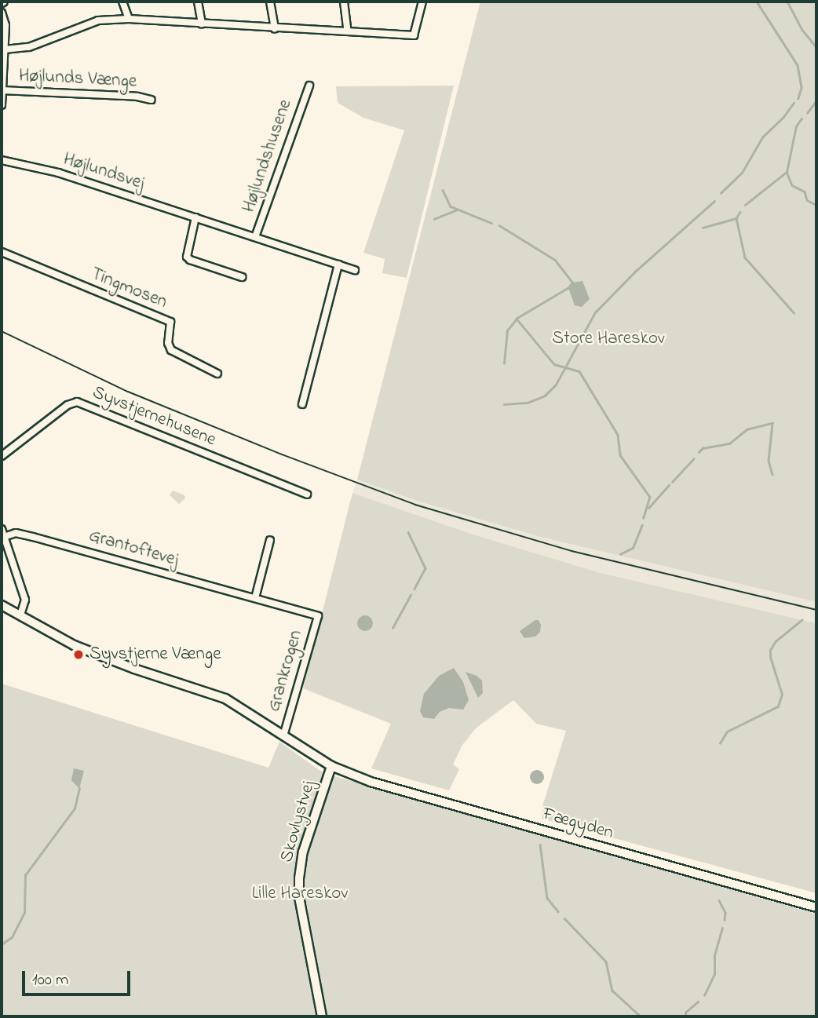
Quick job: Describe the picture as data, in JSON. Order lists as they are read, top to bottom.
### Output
{
  "streets": {
    "street": [
      "Højlunds Vænge",
      "Højlundshusene",
      "Højlundsvej",
      "Tingmosen",
      "Syvstjernehusene",
      "Grantoftevej",
      "Grankrogen",
      "Skovlystvej",
      "Fægyden"
    ]
  },
  "crossings": [
    ["Højlundshusene", "Højlundsvej"],
    ["Grantoftevej", "Grankrogen"],
    ["Grankrogen", "Fægyden"],
    ["Skovlystvej", "Fægyden"]
  ],
  "parks": ["Store Hareskov", "Lille Hareskov"],
  "places": ["Syvstjerne Vænge"],
  "scale_bar": "100 m"
}
